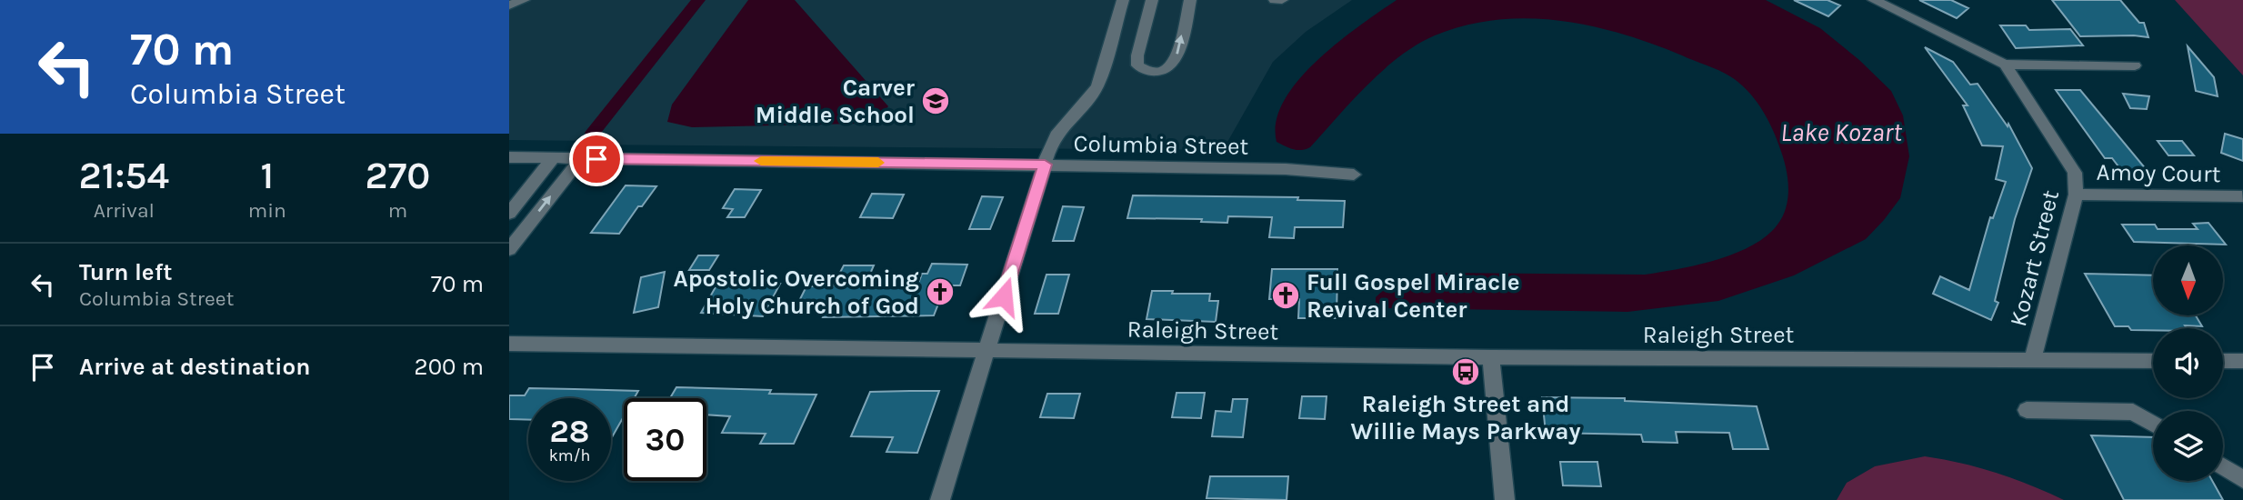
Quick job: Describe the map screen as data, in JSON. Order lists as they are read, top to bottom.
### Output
{
  "streets": {
    "street": [
      "Columbia Street",
      "Amoy Court",
      "Kozart Street",
      "Raleigh Street"
    ]
  },
  "crossings": [
    ["Amoy Court", "Kozart Street"],
    ["Kozart Street", "Raleigh Street"]
  ],
  "water": ["Lake Kozart"],
  "places": {
    "school or university": ["Carver Middle School"],
    "church": ["Apostolic Overcoming Holy Church of God", "Full Gospel Miracle Revival Center"],
    "bus stop": ["Raleigh Street and Willie Mays Parkway"]
  },
  "north": "bottom",
  "page": {
    "turn": ["70 m", "Columbia Street"],
    "eta": [
      "21:54",
      "Arrival",
      "1",
      "min",
      "270",
      "m"
    ],
    "list": [
      {
        "name": "Turn left",
        "note": "Columbia Street",
        "value": "70 m"
      },
      {
        "name": "Arrive at destination",
        "value": "200 m"
      }
    ],
    "speed": "28 km/h",
    "limit": "30"
  }
}
